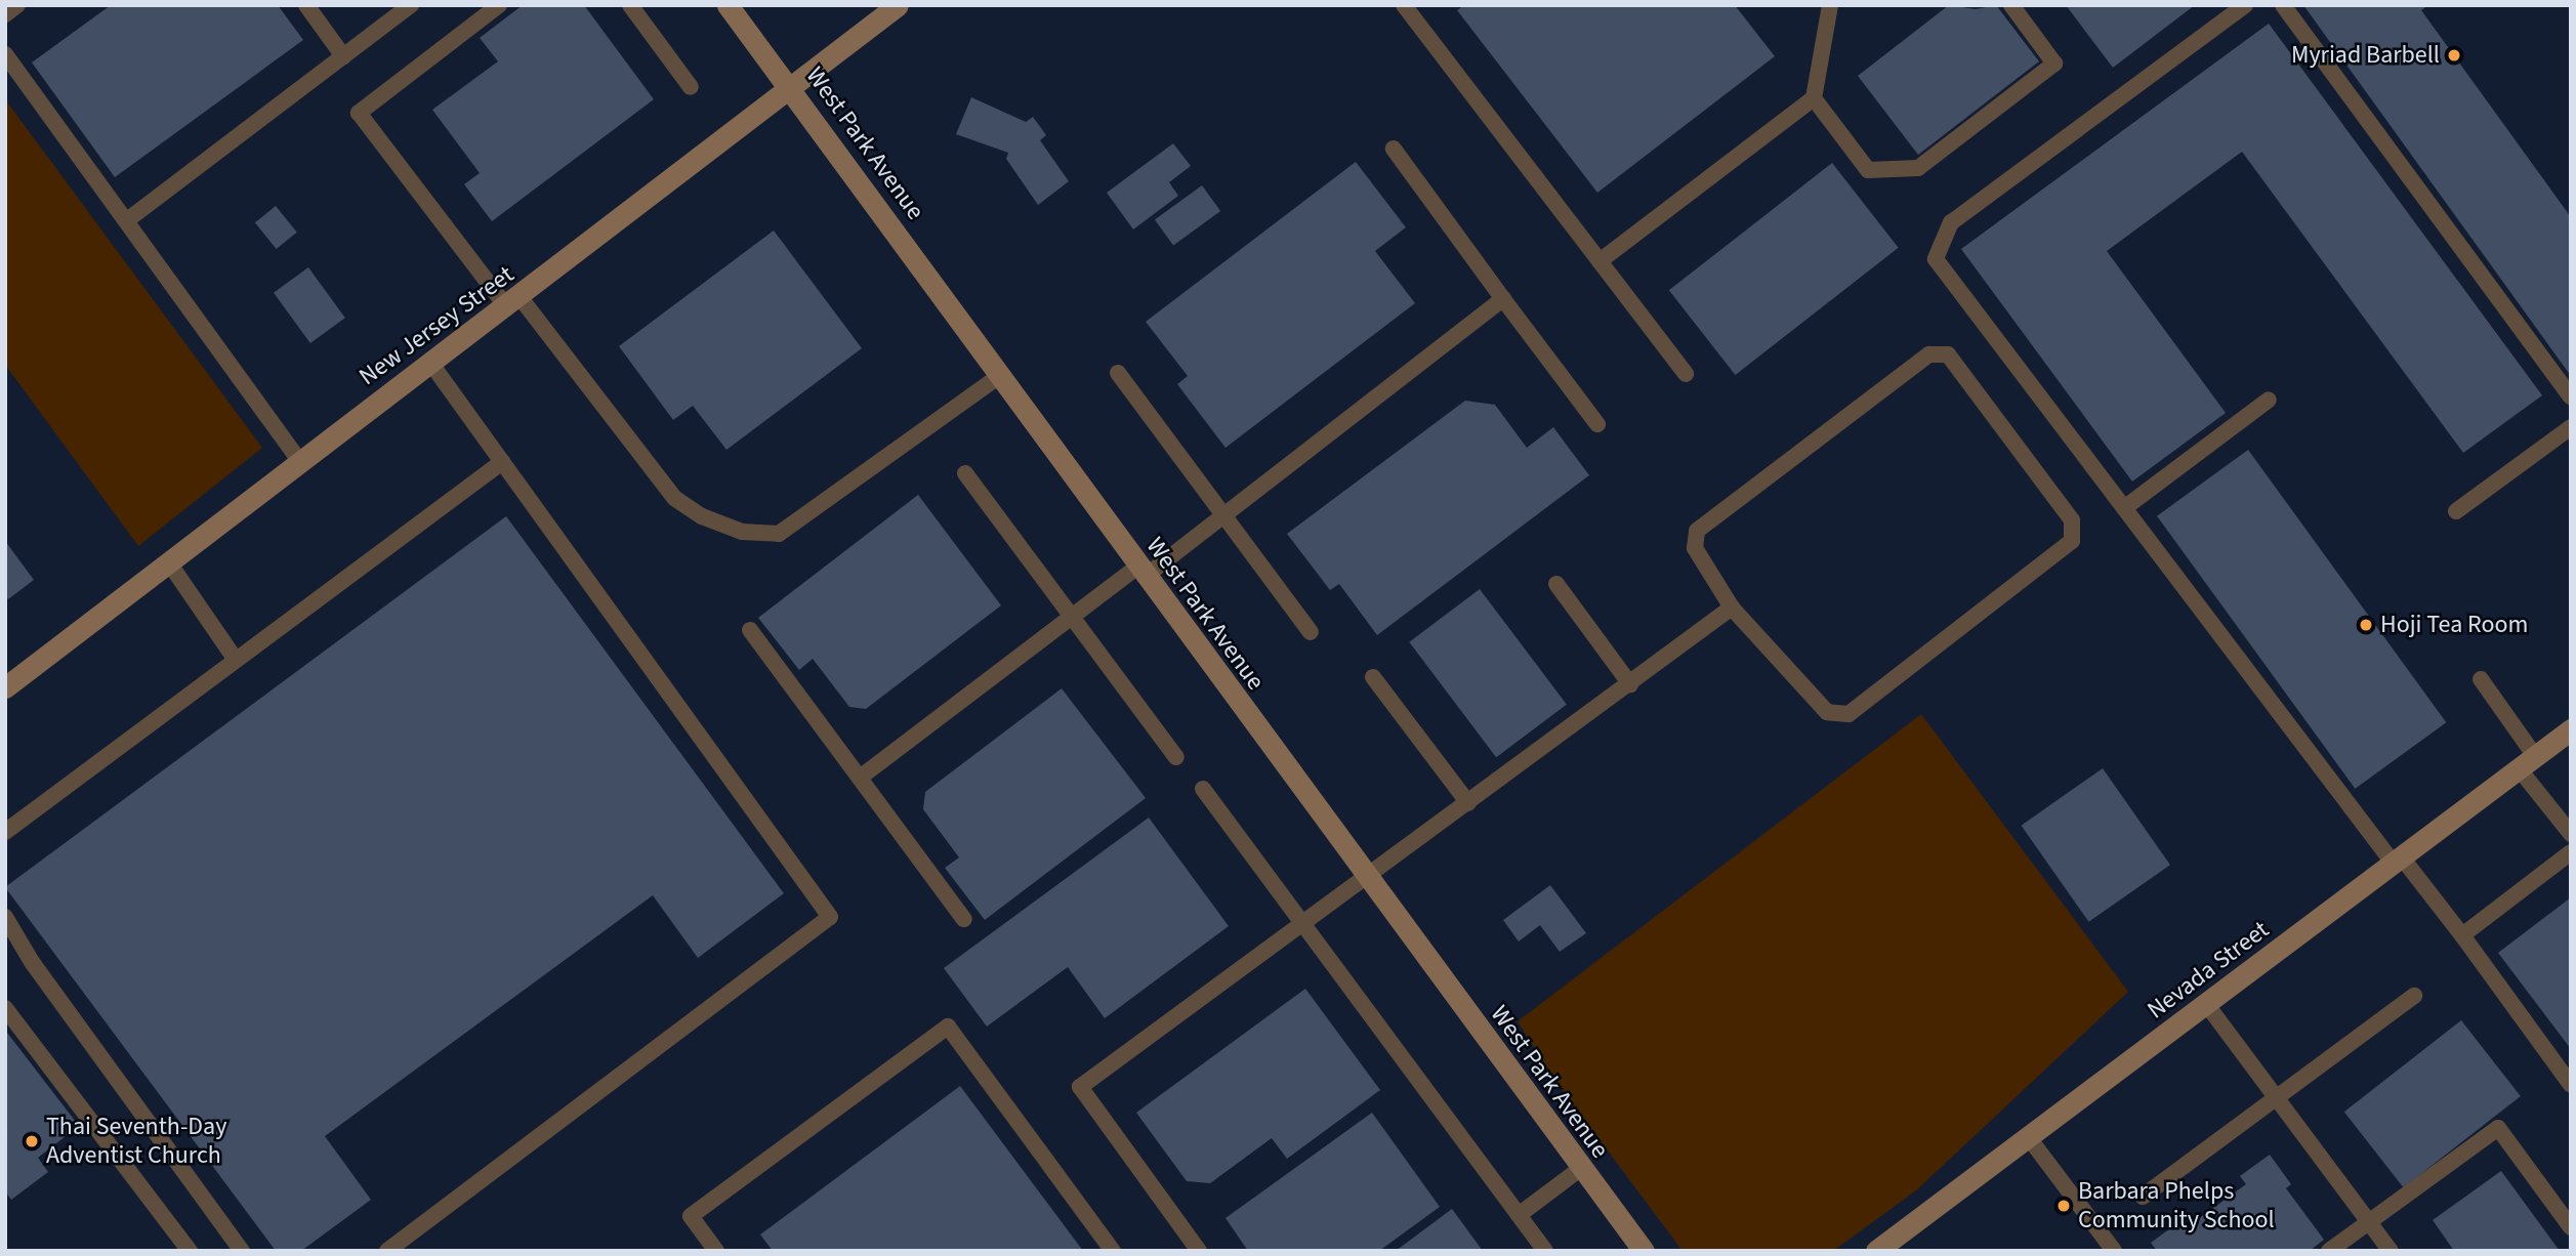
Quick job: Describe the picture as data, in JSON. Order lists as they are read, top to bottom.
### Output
{
  "streets": {
    "street": ["West Park Avenue", "New Jersey Street", "Nevada Street"]
  },
  "crossings": [
    ["West Park Avenue", "New Jersey Street"]
  ],
  "places": [
    "Myriad Barbell",
    "Hoji Tea Room",
    "Thai Seventh-Day Adventist Church",
    "Barbara Phelps Community School"
  ]
}
